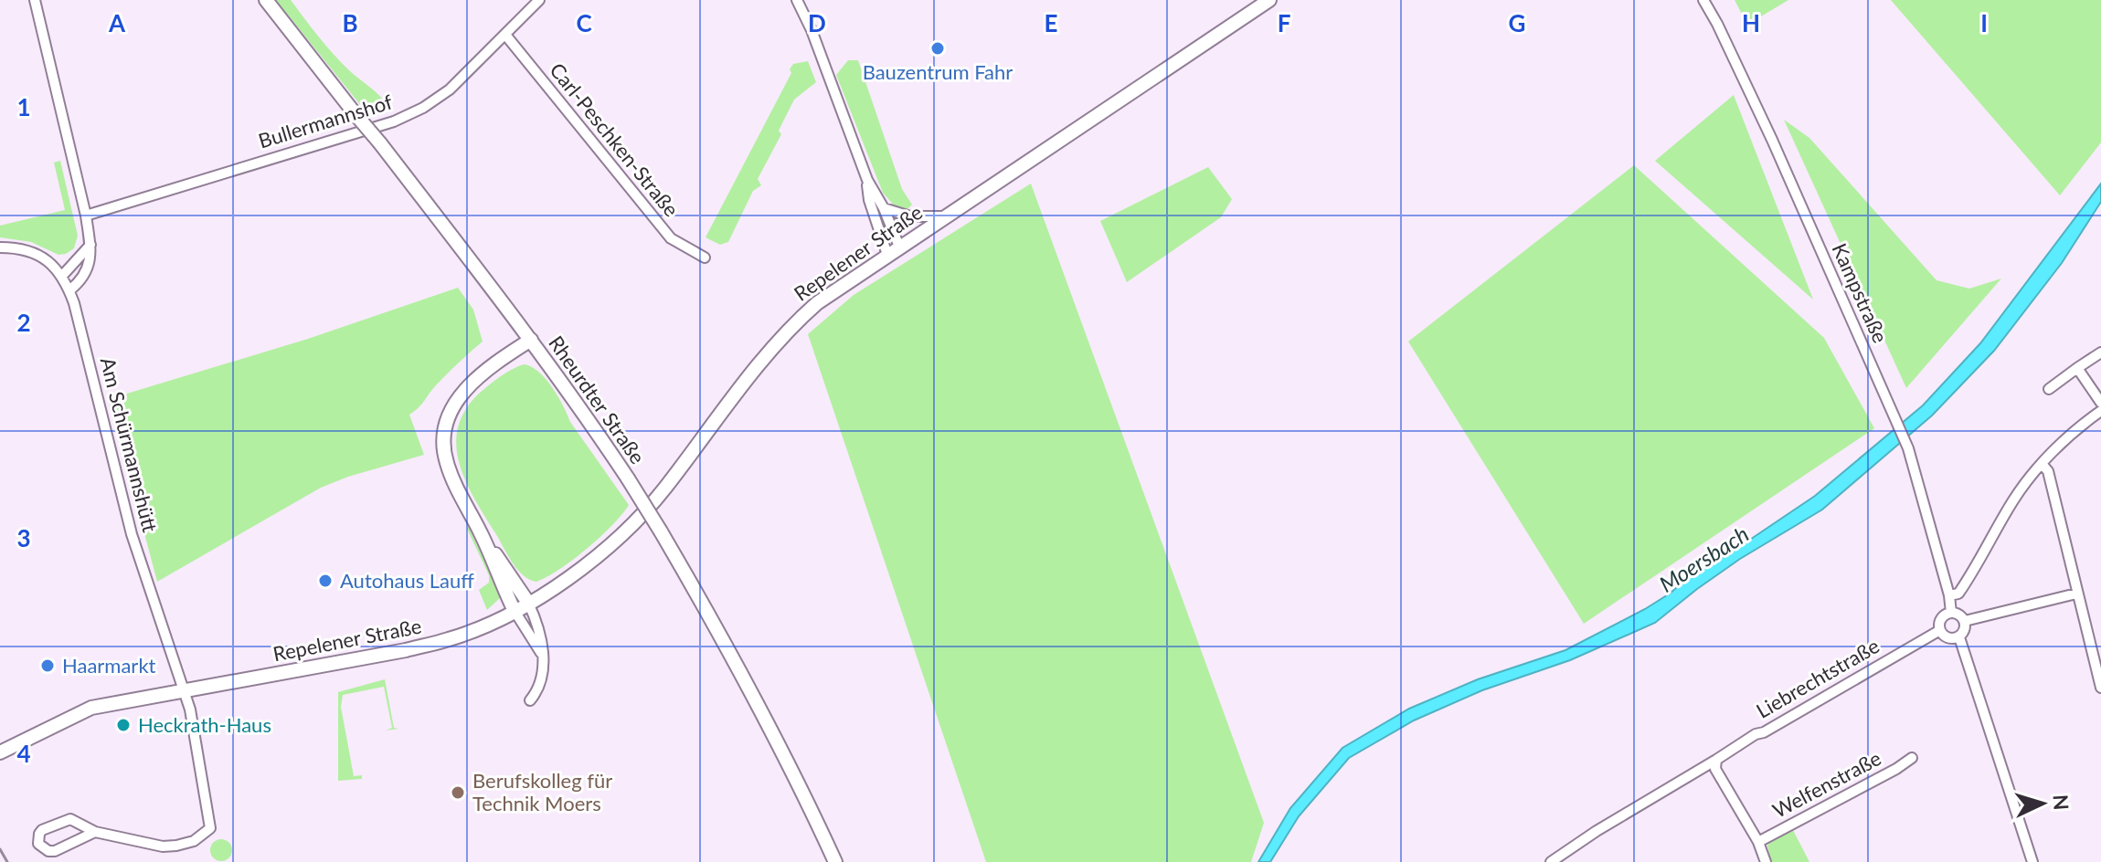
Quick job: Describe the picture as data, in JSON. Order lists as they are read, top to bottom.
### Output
{
  "streets": {
    "main road": ["Repelener Straße", "Rheurdter Straße"],
    "street": [
      "Bullermannshof",
      "Carl-Peschken-Straße",
      "Kampstraße",
      "Am Schürmannshütt",
      "Liebrechtstraße",
      "Welfenstraße"
    ]
  },
  "crossings": [
    ["Bullermannshof", "Carl-Peschken-Straße"],
    ["Repelener Straße", "Am Schürmannshütt"],
    ["Kampstraße", "Liebrechtstraße"]
  ],
  "water": ["Moersbach"],
  "places": [
    "Bauzentrum Fahr",
    "Autohaus Lauff",
    "Haarmarkt",
    "Heckrath-Haus",
    "Berufskolleg für Technik Moers"
  ],
  "north": "right",
  "grid": {
    "columns": [
      "A",
      "B",
      "C",
      "D",
      "E",
      "F",
      "G",
      "H",
      "I"
    ],
    "rows": [
      "1",
      "2",
      "3",
      "4"
    ]
  }
}
